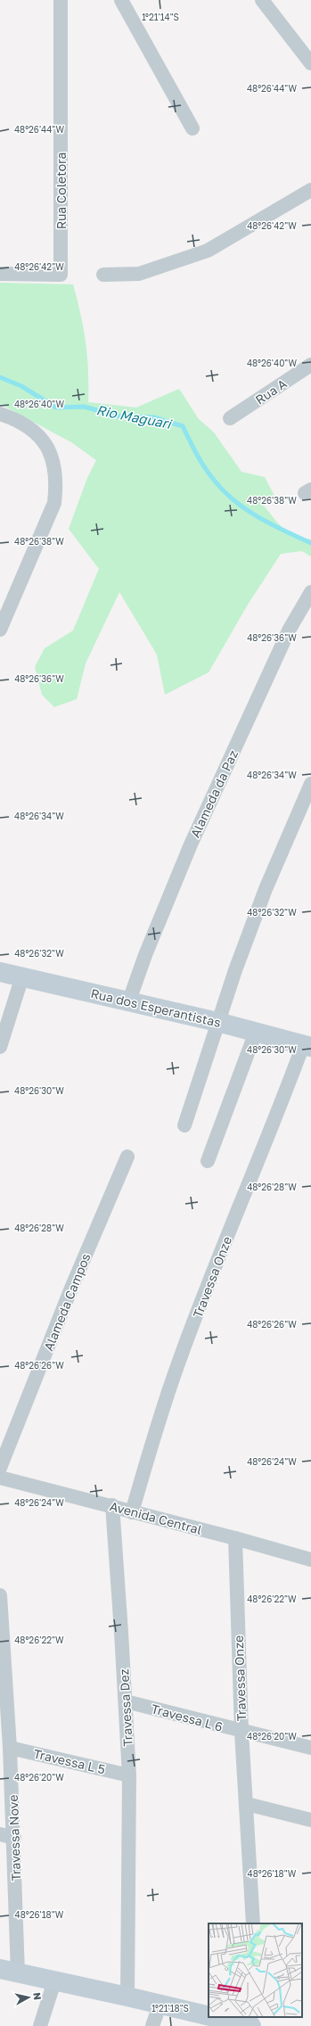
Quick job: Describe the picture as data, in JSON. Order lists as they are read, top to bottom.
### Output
{
  "streets": {
    "main road": ["Rua dos Esperantistas"],
    "street": [
      "Rua Coletora",
      "Rua A",
      "Alameda da Paz",
      "Travessa Onze",
      "Alameda Campos",
      "Avenida Central",
      "Travessa Dez",
      "Travessa L 6",
      "Travessa L 5",
      "Travessa Nove"
    ]
  },
  "crossings": [
    ["Alameda da Paz", "Rua dos Esperantistas"],
    ["Rua dos Esperantistas", "Travessa Onze"],
    ["Travessa Onze", "Avenida Central"],
    ["Travessa Onze", "Travessa L 6"],
    ["Avenida Central", "Travessa Dez"],
    ["Travessa Dez", "Travessa L 6"],
    ["Travessa Dez", "Travessa L 5"],
    ["Travessa L 5", "Travessa Nove"]
  ],
  "water": ["Rio Maguari"],
  "north": "right",
  "coordinates": [
    "1°21'14\"S",
    "48°26'44\"W",
    "48°26'42\"W",
    "48°26'40\"W",
    "48°26'38\"W",
    "48°26'36\"W",
    "48°26'34\"W",
    "48°26'32\"W",
    "48°26'30\"W",
    "48°26'28\"W",
    "48°26'26\"W",
    "48°26'24\"W",
    "48°26'22\"W",
    "48°26'20\"W",
    "48°26'18\"W",
    "1°21'18\"S"
  ]
}
